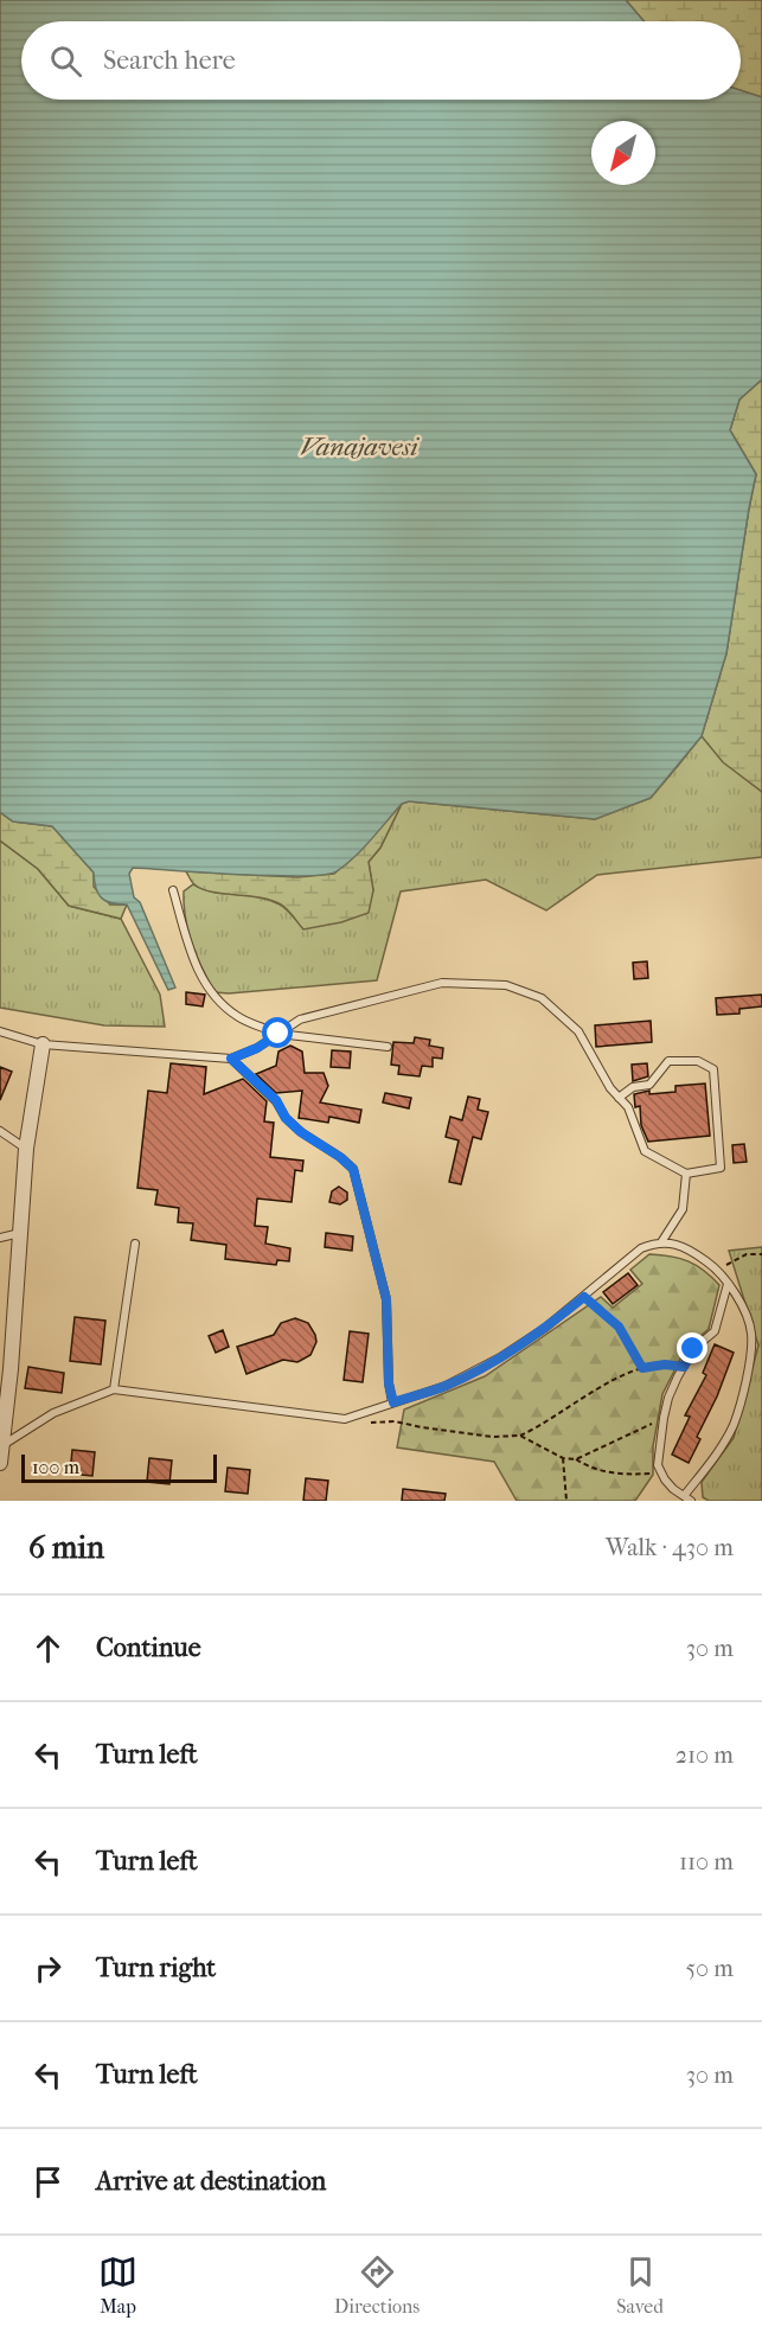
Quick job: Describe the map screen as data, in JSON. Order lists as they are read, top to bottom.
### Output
{
  "water": ["Vanajavesi"],
  "scale_bar": "100 m",
  "north": "bottom left",
  "page": {
    "search": "Search here",
    "scale": "100 m",
    "heading": ["6 min", "Walk · 430 m"],
    "list": [
      ["Continue", "30 m"],
      ["Turn left", "210 m"],
      ["Turn left", "110 m"],
      ["Turn right", "50 m"],
      ["Turn left", "30 m"],
      "Arrive at destination"
    ],
    "nav": ["Map", "Directions", "Saved"]
  }
}
